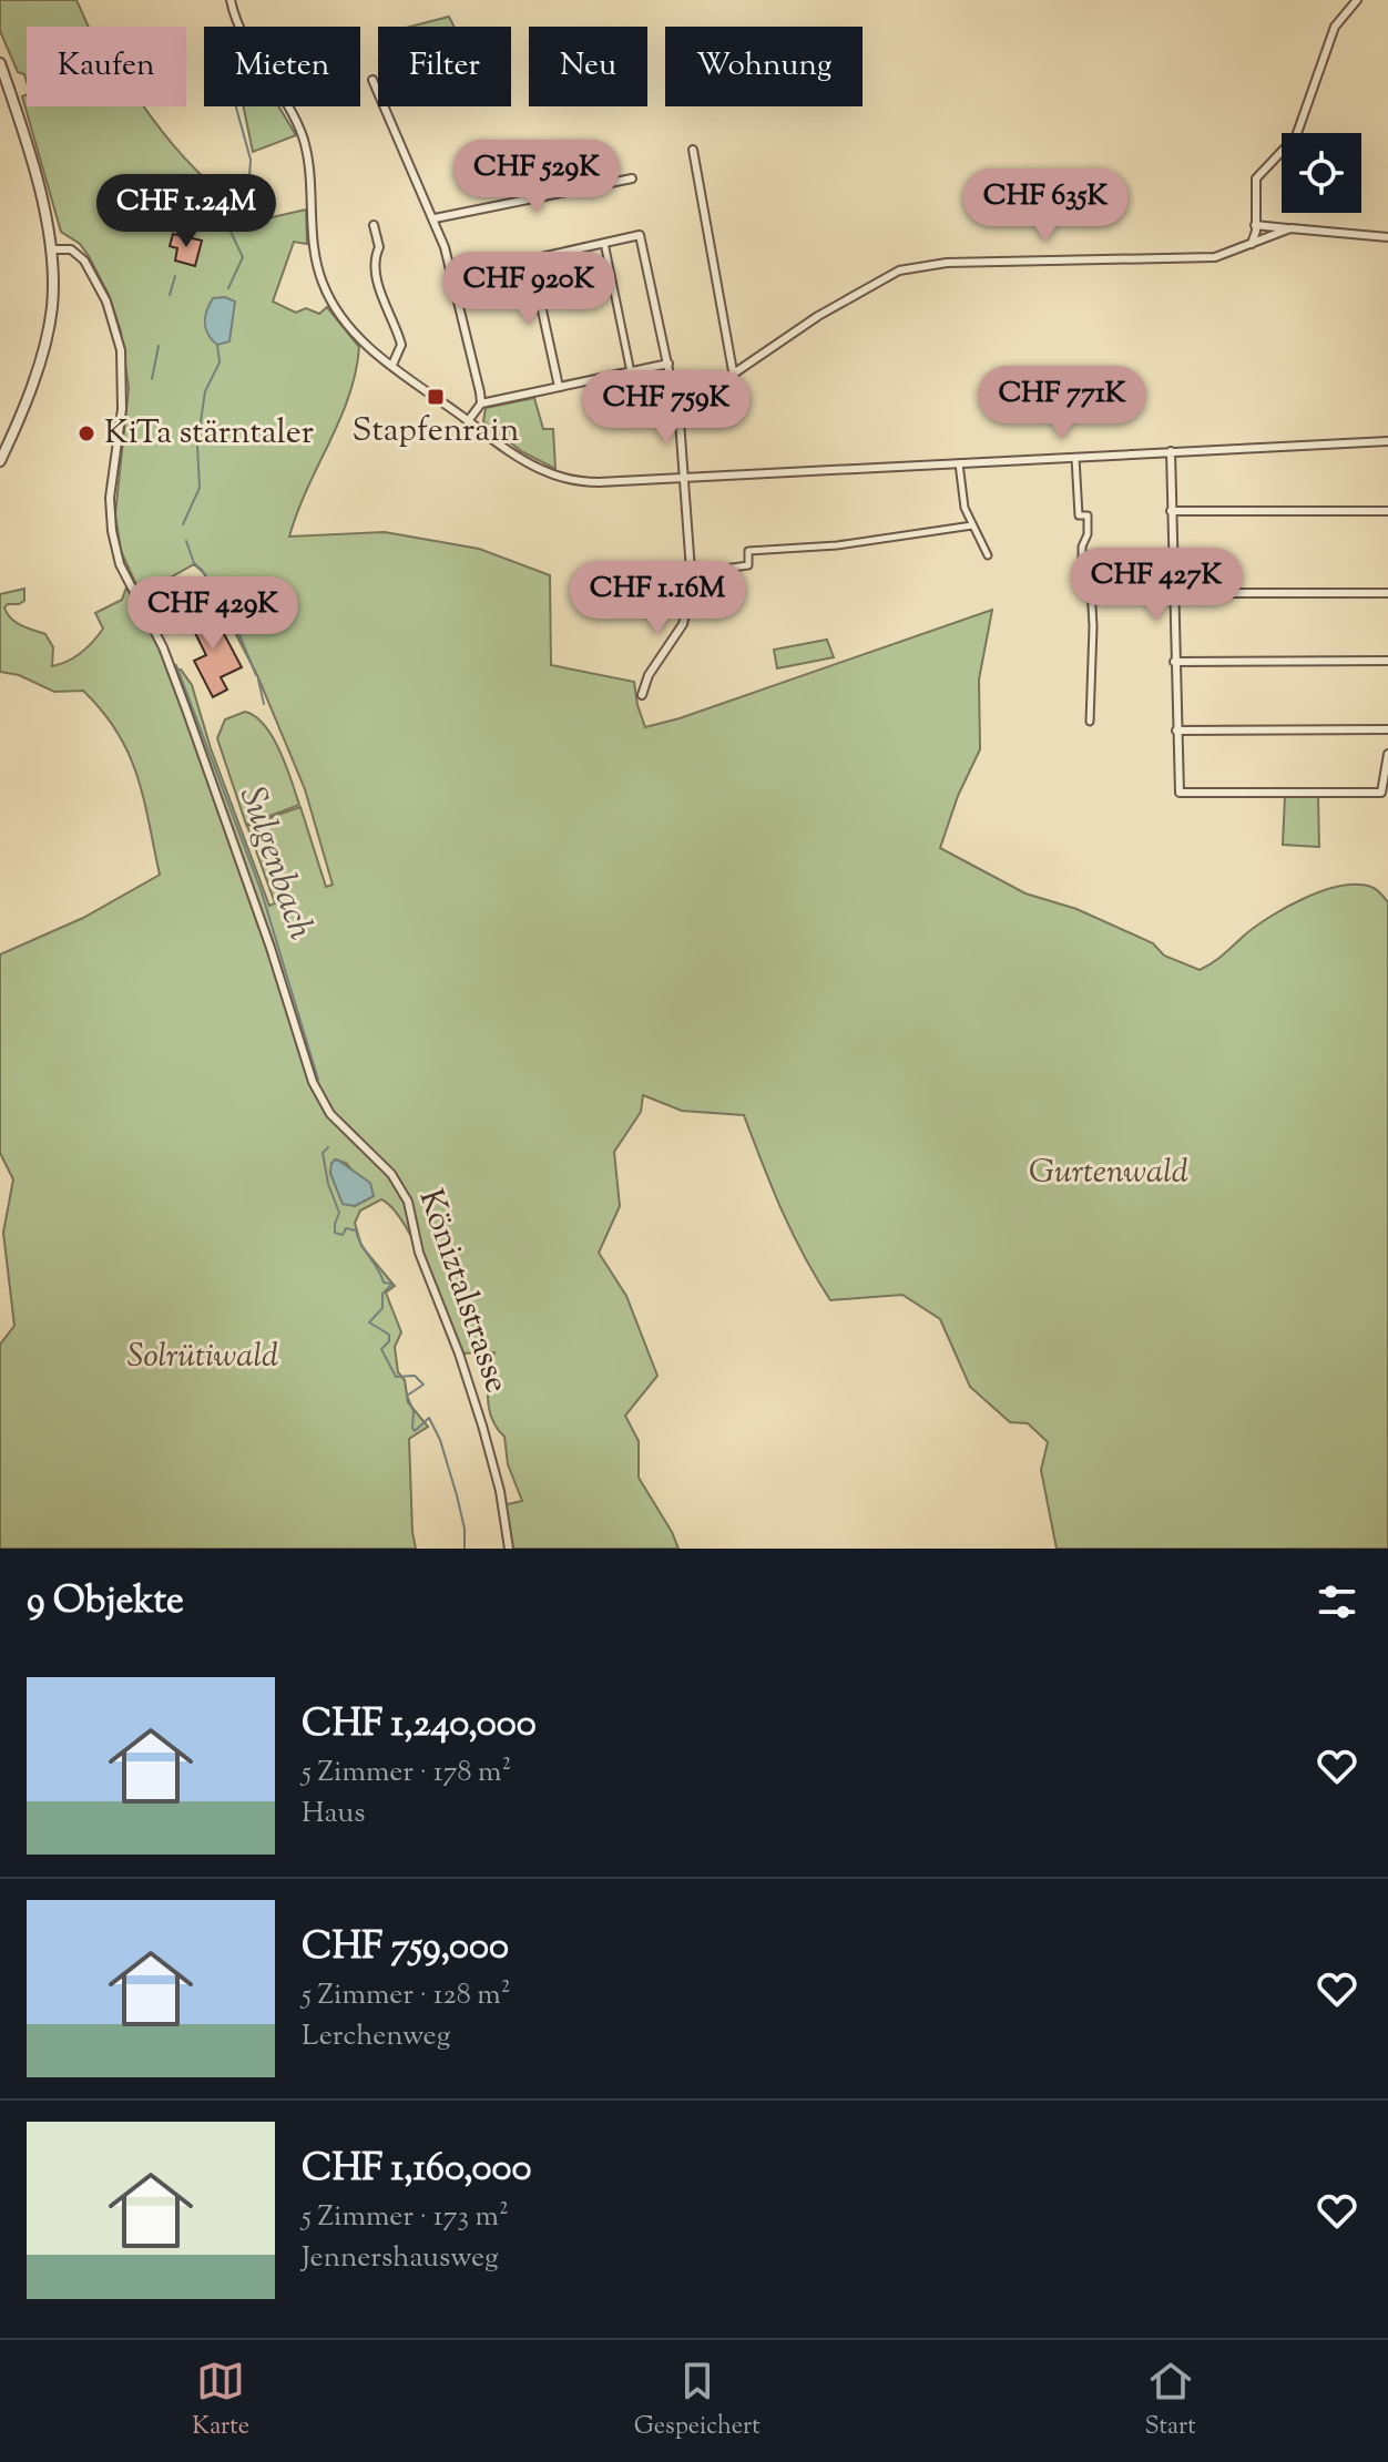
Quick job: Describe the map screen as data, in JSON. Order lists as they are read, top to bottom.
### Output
{
  "streets": {
    "street": ["Köniztalstrasse"]
  },
  "water": ["Sulgenbach"],
  "parks": ["Gurtenwald", "Solrütiwald"],
  "places": {
    "transit": ["Stapfenrain"],
    "other": ["KiTa stärntaler"]
  },
  "page": {
    "chip": [
      "Kaufen",
      "Mieten",
      "Filter",
      "Neu",
      "Wohnung"
    ],
    "price": [
      "CHF 529K",
      "CHF 635K",
      "CHF 1.24M",
      "CHF 920K",
      "CHF 771K",
      "CHF 759K",
      "CHF 427K",
      "CHF 1.16M",
      "CHF 429K"
    ],
    "heading": "9 Objekte",
    "list": [
      {
        "name": "CHF 1,240,000",
        "note": "5 Zimmer · 178 m² · Haus"
      },
      {
        "name": "CHF 759,000",
        "note": "5 Zimmer · 128 m² · Lerchenweg"
      },
      {
        "name": "CHF 1,160,000",
        "note": "5 Zimmer · 173 m² · Jennershausweg"
      }
    ],
    "tabs": ["Karte", "Gespeichert", "Start"]
  }
}
